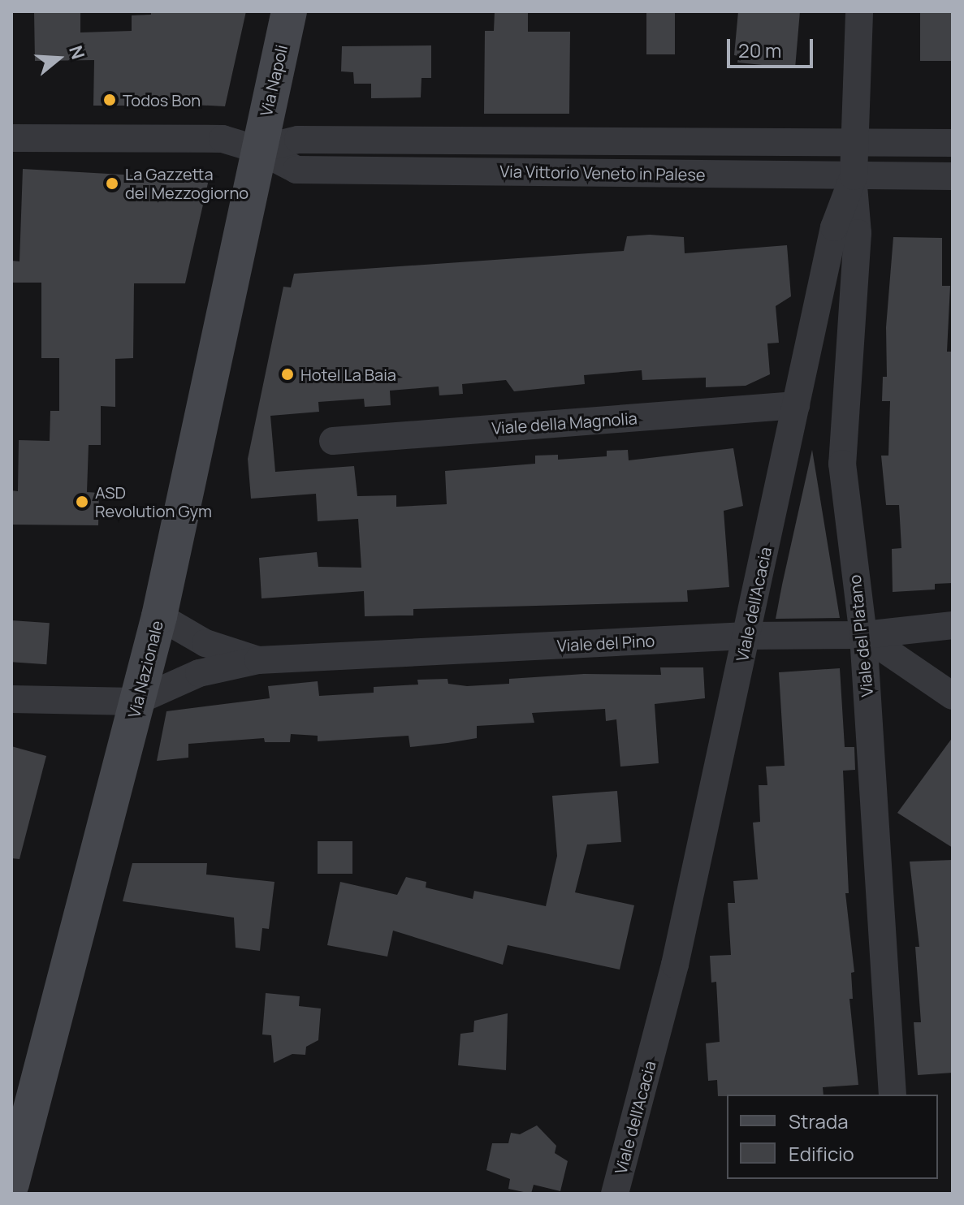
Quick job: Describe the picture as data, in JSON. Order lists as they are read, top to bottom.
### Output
{
  "streets": {
    "street": [
      "Via Napoli",
      "Via Vittorio Veneto in Palese",
      "Viale della Magnolia",
      "Viale dell'Acacia",
      "Viale del Platano",
      "Viale del Pino",
      "Via Nazionale"
    ]
  },
  "crossings": [
    ["Via Napoli", "Via Vittorio Veneto in Palese"],
    ["Via Napoli", "Via Nazionale"],
    ["Via Vittorio Veneto in Palese", "Viale dell'Acacia"],
    ["Via Vittorio Veneto in Palese", "Viale del Platano"],
    ["Via Vittorio Veneto in Palese", "Via Nazionale"],
    ["Viale della Magnolia", "Viale dell'Acacia"],
    ["Viale dell'Acacia", "Viale del Platano"],
    ["Viale dell'Acacia", "Viale del Pino"],
    ["Viale del Platano", "Viale del Pino"],
    ["Viale del Pino", "Via Nazionale"]
  ],
  "places": [
    "Todos Bon",
    "La Gazzetta del Mezzogiorno",
    "Hotel La Baia",
    "ASD Revolution Gym"
  ],
  "legend": ["Strada", "Edificio"],
  "scale_bar": "20 m",
  "north": "right"
}
